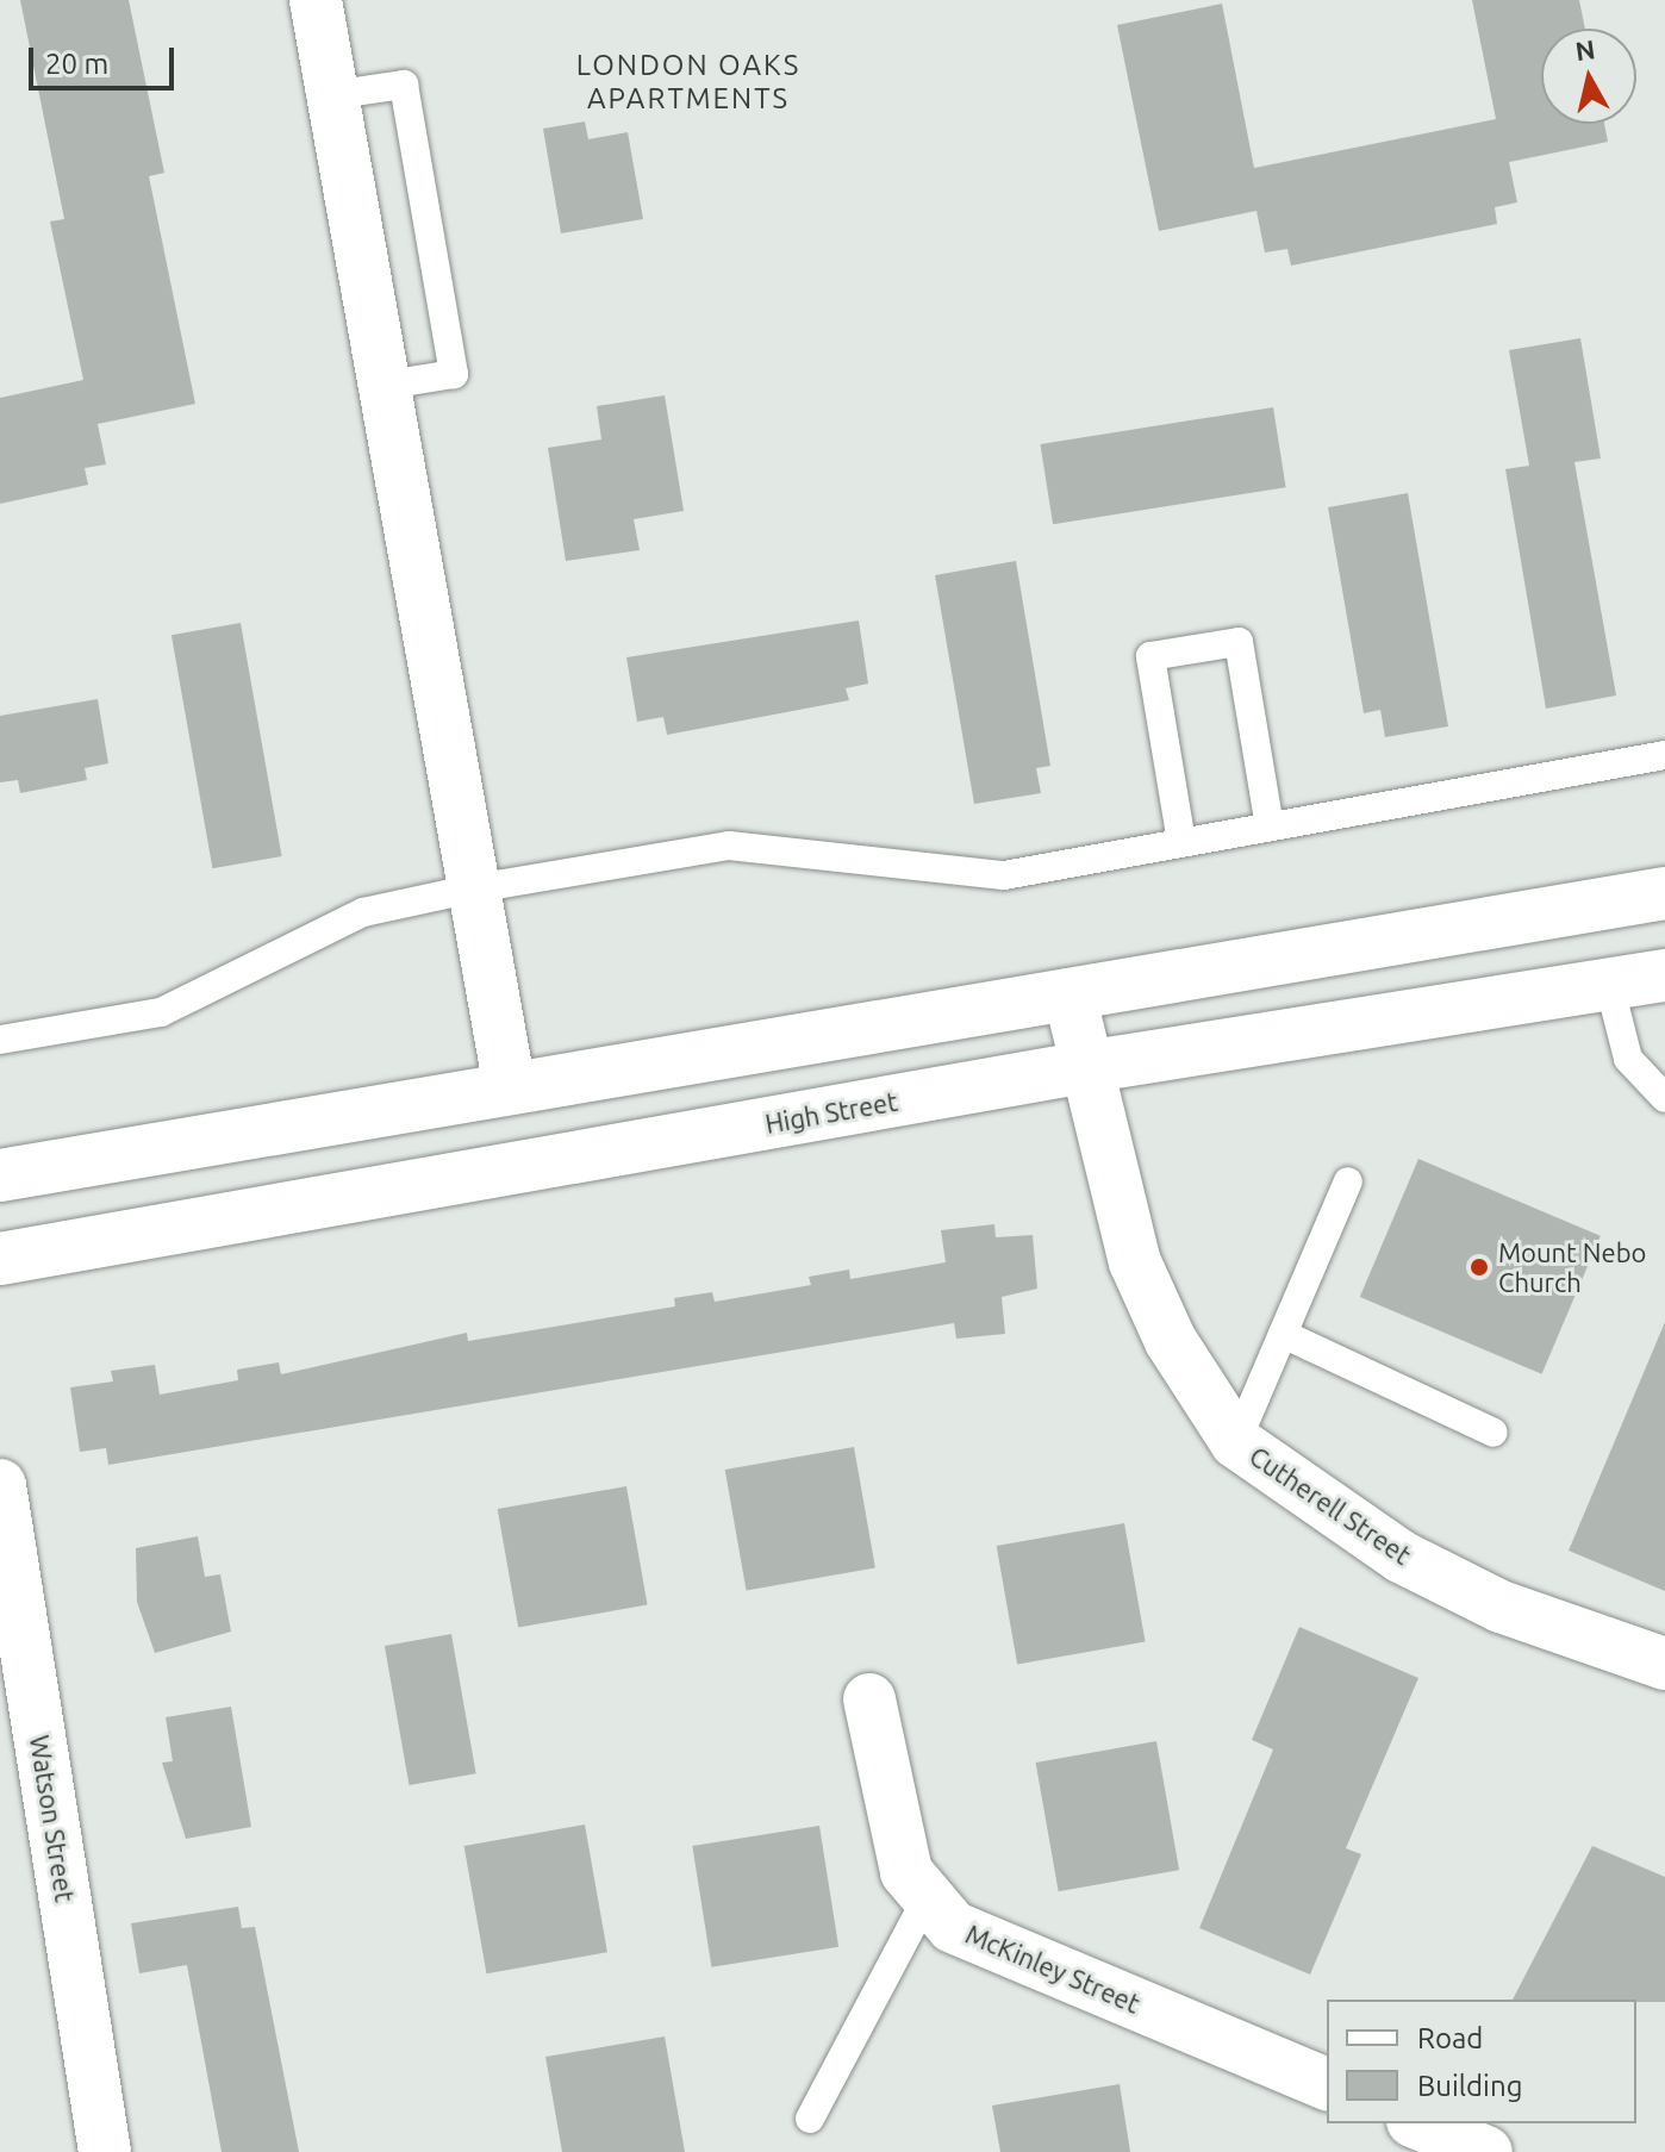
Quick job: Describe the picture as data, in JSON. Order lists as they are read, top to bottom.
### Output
{
  "streets": {
    "street": [
      "High Street",
      "Cutherell Street",
      "Watson Street",
      "McKinley Street"
    ]
  },
  "crossings": [
    ["High Street", "Cutherell Street"]
  ],
  "districts": ["LONDON OAKS APARTMENTS"],
  "places": ["Mount Nebo Church"],
  "legend": ["Road", "Building"],
  "scale_bar": "20 m",
  "north": "top"
}
